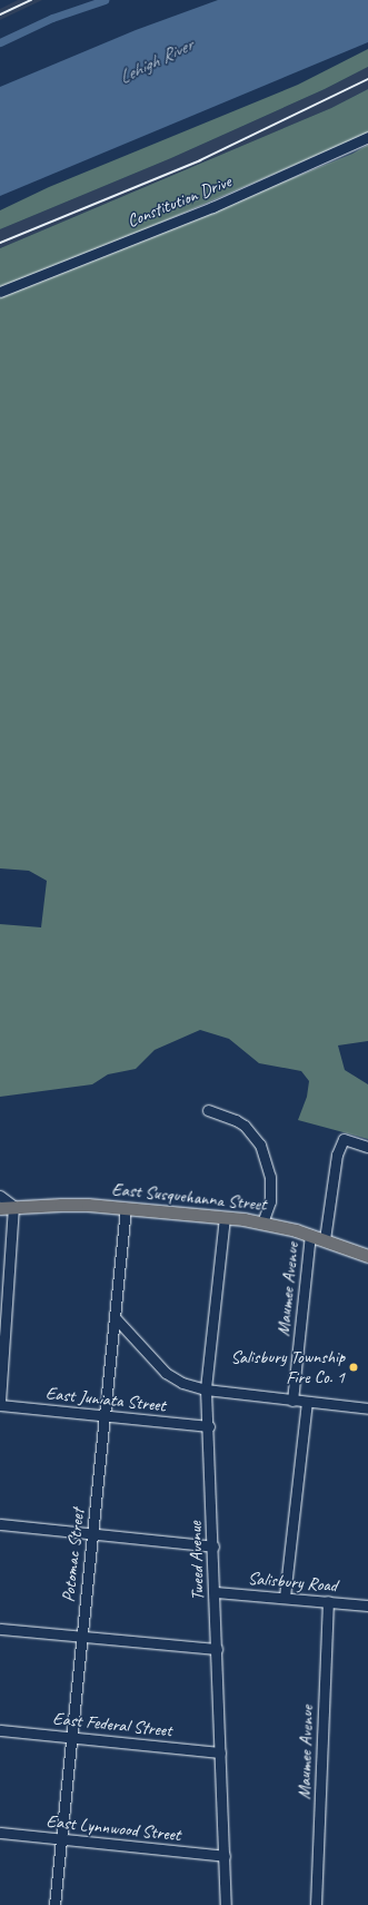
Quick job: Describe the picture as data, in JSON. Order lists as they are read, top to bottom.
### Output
{
  "streets": {
    "main road": ["East Susquehanna Street"],
    "street": [
      "Constitution Drive",
      "Maumee Avenue",
      "East Juniata Street",
      "Potomac Street",
      "Tweed Avenue",
      "Salisbury Road",
      "East Federal Street",
      "East Lynnwood Street"
    ]
  },
  "crossings": [
    ["East Susquehanna Street", "Maumee Avenue"],
    ["East Susquehanna Street", "Potomac Street"],
    ["East Susquehanna Street", "Tweed Avenue"],
    ["Maumee Avenue", "Salisbury Road"],
    ["East Juniata Street", "Potomac Street"],
    ["East Juniata Street", "Tweed Avenue"],
    ["Potomac Street", "East Federal Street"],
    ["Potomac Street", "East Lynnwood Street"],
    ["Tweed Avenue", "Salisbury Road"],
    ["Tweed Avenue", "East Federal Street"],
    ["Tweed Avenue", "East Lynnwood Street"]
  ],
  "water": ["Lehigh River"],
  "places": ["Salisbury Township Fire Co. 1"]
}
